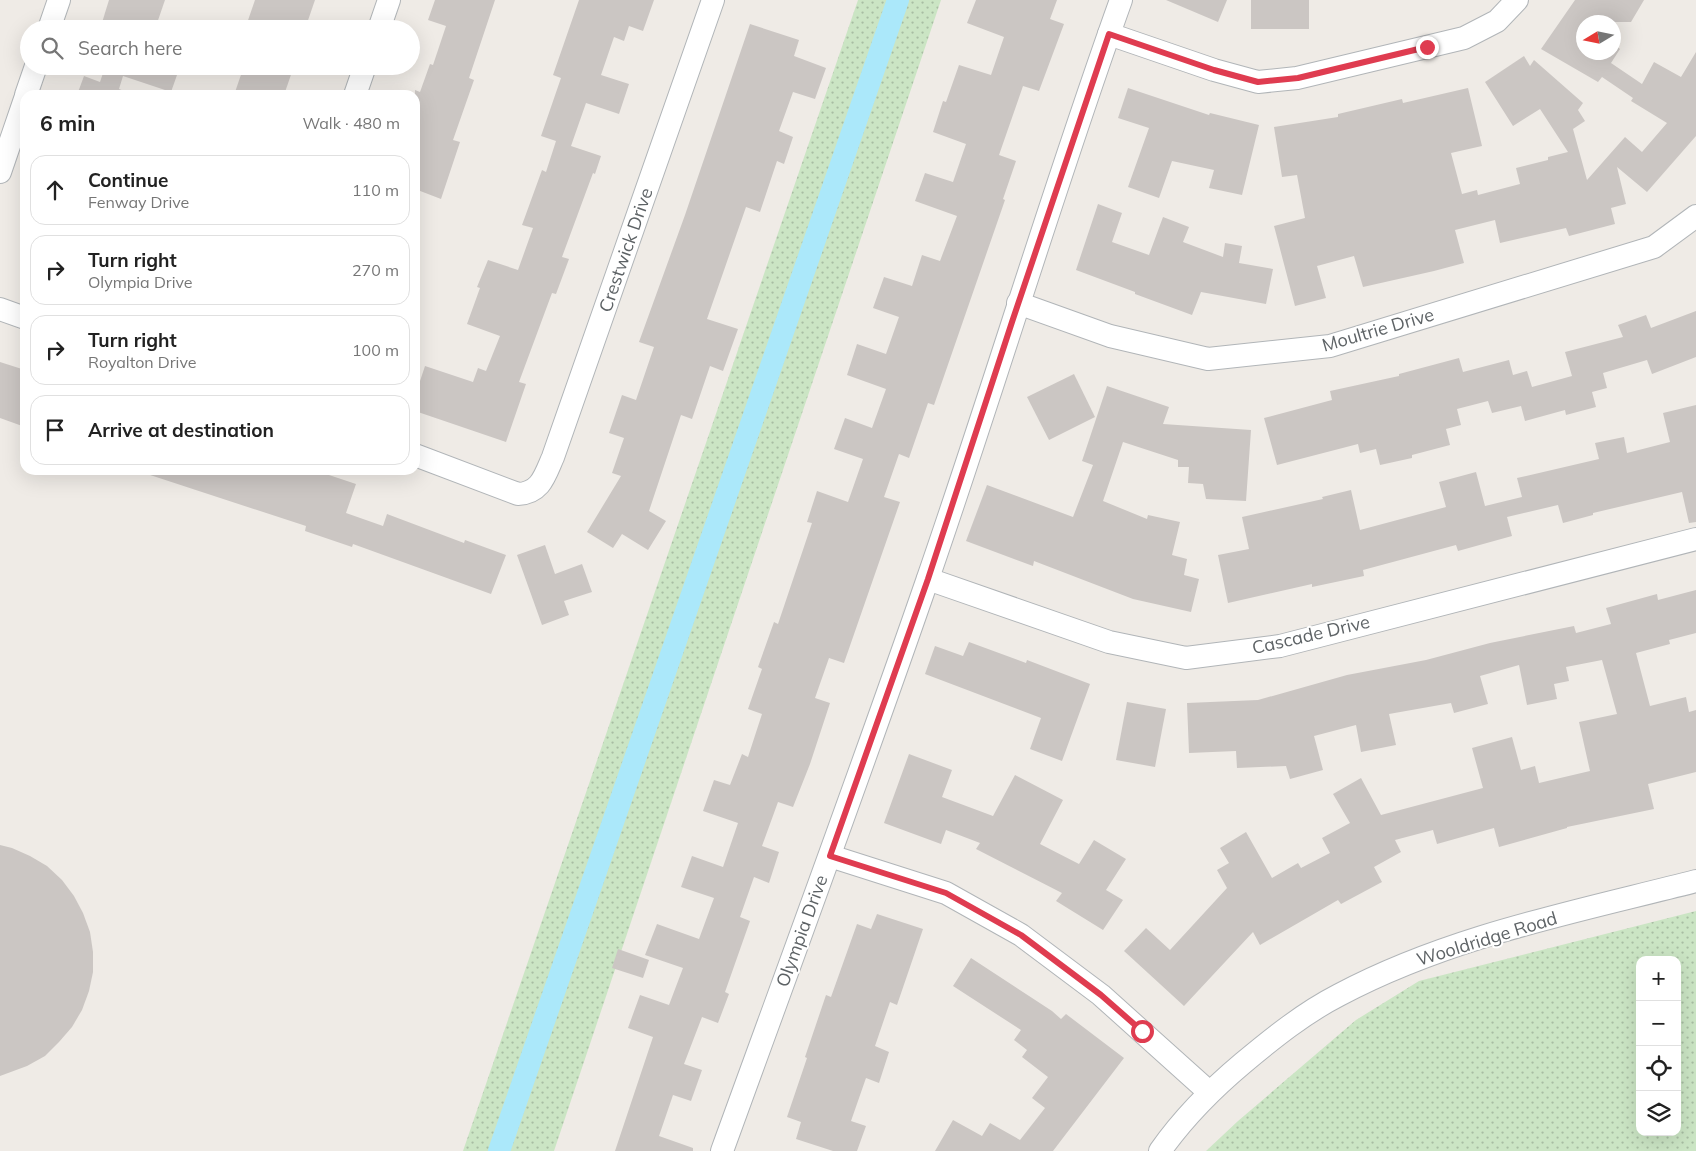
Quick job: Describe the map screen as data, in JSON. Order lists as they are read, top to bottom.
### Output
{
  "streets": {
    "street": [
      "Crestwick Drive",
      "Moultrie Drive",
      "Cascade Drive",
      "Olympia Drive",
      "Wooldridge Road"
    ]
  },
  "crossings": [
    ["Moultrie Drive", "Olympia Drive"],
    ["Cascade Drive", "Olympia Drive"]
  ],
  "north": "left",
  "page": {
    "search": "Search here",
    "heading": ["6 min", "Walk · 480 m"],
    "list": [
      ["Continue", "Fenway Drive", "110 m"],
      ["Turn right", "Olympia Drive", "270 m"],
      ["Turn right", "Royalton Drive", "100 m"],
      "Arrive at destination"
    ],
    "map_buttons": ["+", "−"]
  }
}
